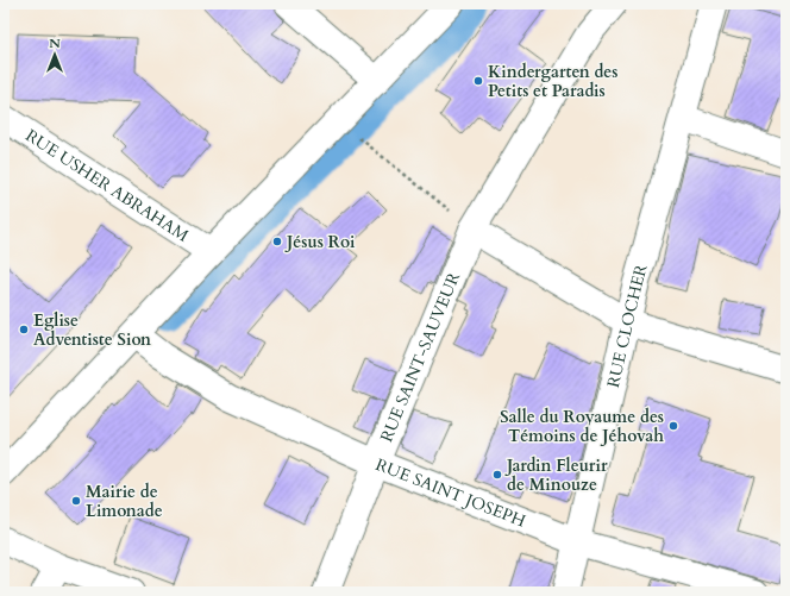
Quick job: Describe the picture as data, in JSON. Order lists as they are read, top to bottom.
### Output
{
  "streets": {
    "street": [
      "RUE USHER ABRAHAM",
      "RUE CLOCHER",
      "RUE SAINT-SAUVEUR",
      "RUE SAINT JOSEPH"
    ]
  },
  "crossings": [
    ["RUE CLOCHER", "RUE SAINT JOSEPH"],
    ["RUE SAINT-SAUVEUR", "RUE SAINT JOSEPH"]
  ],
  "places": [
    "Kindergarten des Petits et Paradis",
    "Jésus Roi",
    "Eglise Adventiste Sion",
    "Salle du Royaume des Témoins de Jéhovah",
    "Jardin Fleurir de Minouze",
    "Mairie de Limonade"
  ],
  "north": "top"
}
